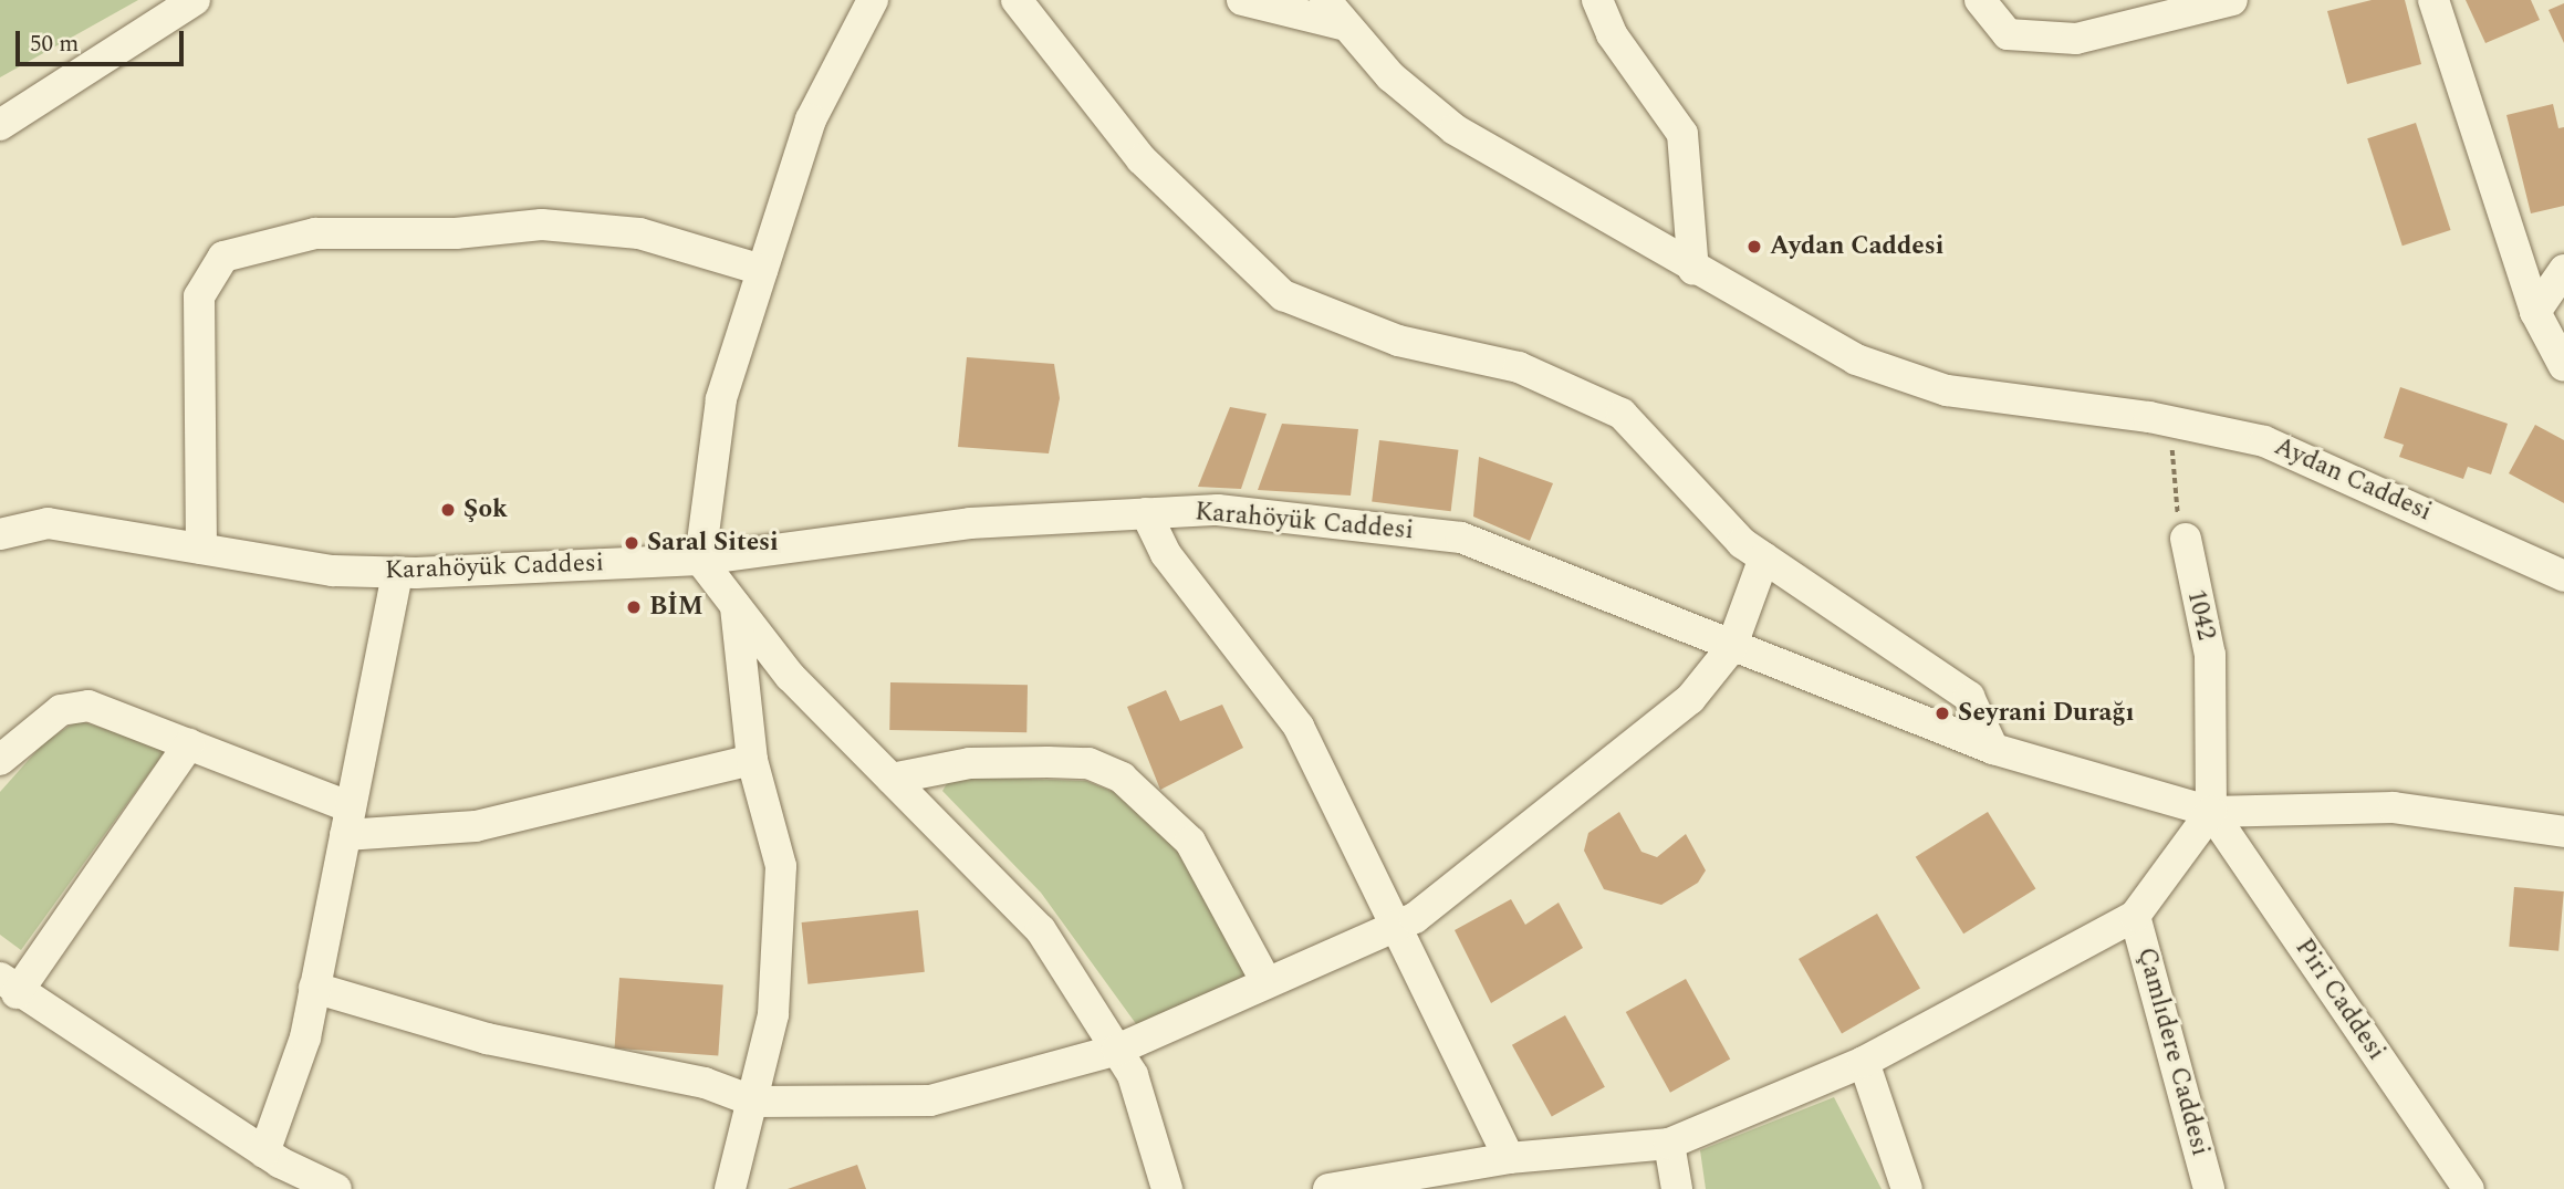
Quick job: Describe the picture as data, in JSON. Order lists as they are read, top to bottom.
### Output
{
  "streets": {
    "street": [
      "Aydan Caddesi",
      "Karahöyük Caddesi",
      "1042",
      "Piri Caddesi",
      "Çamlıdere Caddesi"
    ]
  },
  "crossings": [
    ["Karahöyük Caddesi", "1042"],
    ["Karahöyük Caddesi", "Piri Caddesi"],
    ["1042", "Piri Caddesi"]
  ],
  "places": [
    "Aydan Caddesi",
    "Şok",
    "Saral Sitesi",
    "BİM",
    "Seyrani Durağı"
  ],
  "scale_bar": "50 m"
}
